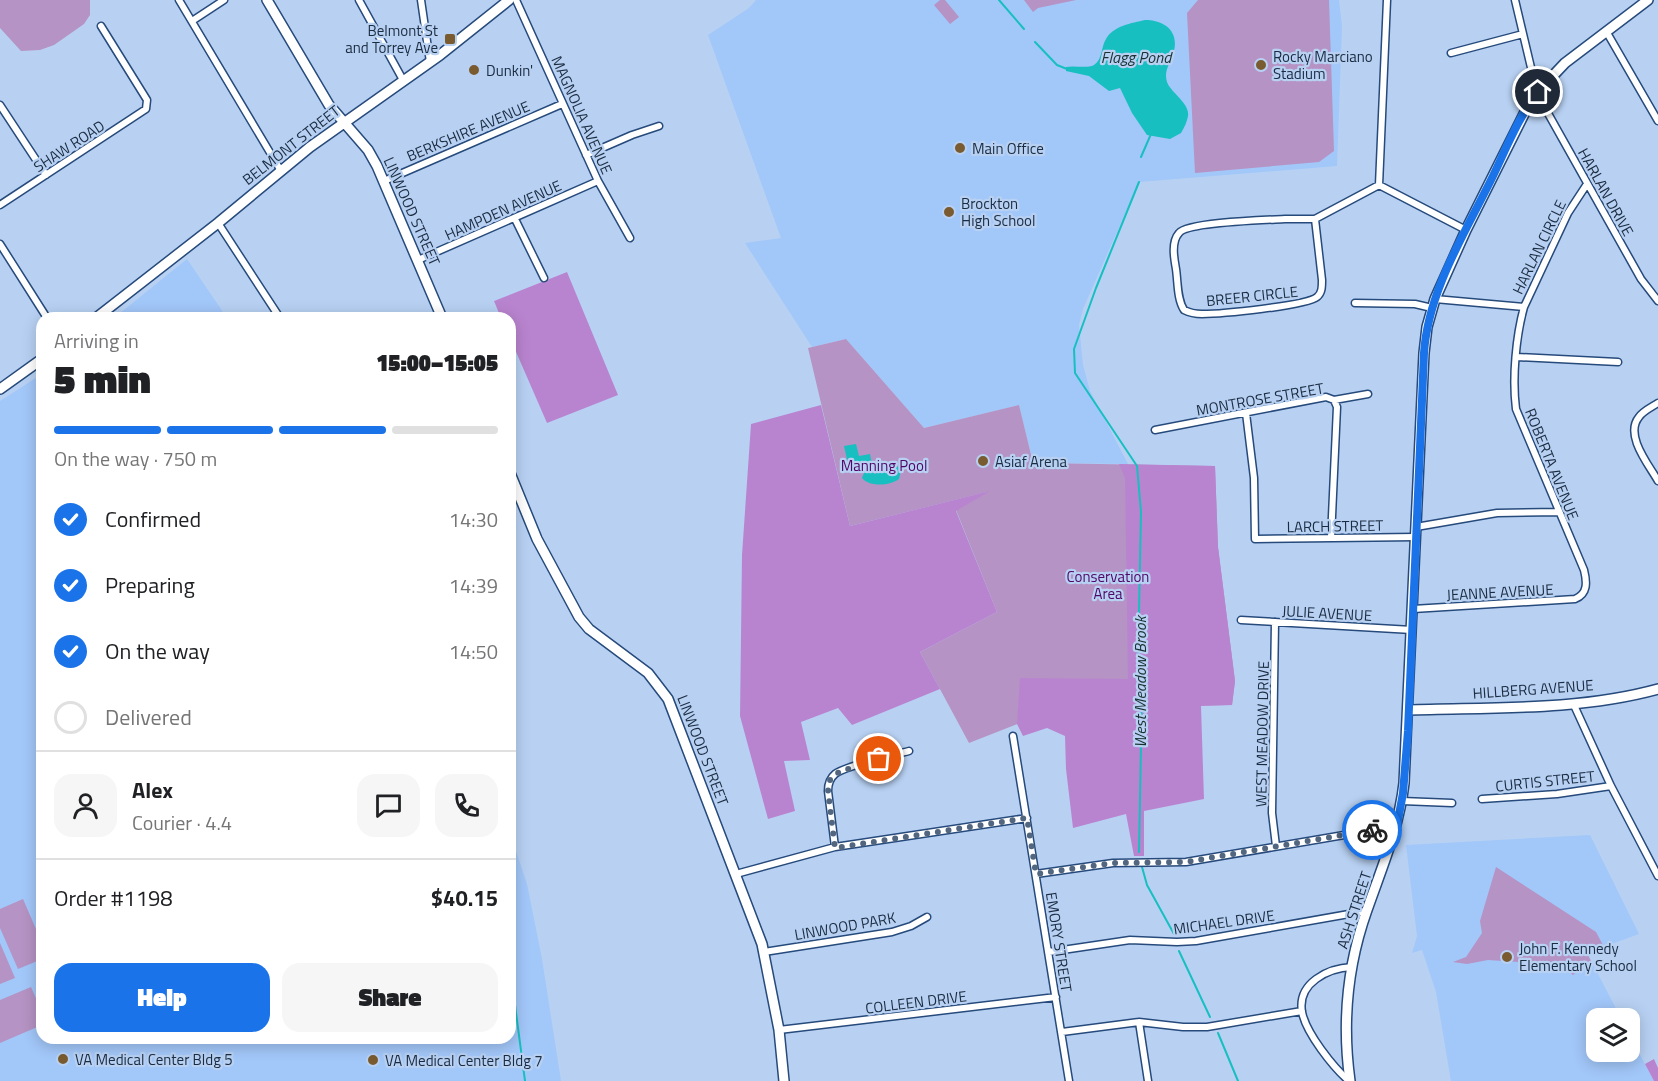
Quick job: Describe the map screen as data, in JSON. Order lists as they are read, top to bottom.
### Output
{
  "streets": {
    "street": [
      "MAGNOLIA AVENUE",
      "BERKSHIRE AVENUE",
      "BELMONT STREET",
      "SHAW ROAD",
      "HARLAN DRIVE",
      "HAMPDEN AVENUE",
      "LINWOOD STREET",
      "HARLAN CIRCLE",
      "BREER CIRCLE",
      "MONTROSE STREET",
      "ROBERTA AVENUE",
      "LARCH STREET",
      "JEANNE AVENUE",
      "JULIE AVENUE",
      "HILLBERG AVENUE",
      "WEST MEADOW DRIVE",
      "CURTIS STREET",
      "ASH STREET",
      "MICHAEL DRIVE",
      "LINWOOD PARK",
      "EMORY STREET",
      "COLLEEN DRIVE"
    ]
  },
  "crossings": [
    ["MAGNOLIA AVENUE", "BERKSHIRE AVENUE"],
    ["MAGNOLIA AVENUE", "HAMPDEN AVENUE"],
    ["BERKSHIRE AVENUE", "LINWOOD STREET"],
    ["BELMONT STREET", "LINWOOD STREET"],
    ["HARLAN DRIVE", "HARLAN CIRCLE"],
    ["HARLAN DRIVE", "ASH STREET"],
    ["HAMPDEN AVENUE", "LINWOOD STREET"],
    ["LINWOOD STREET", "LINWOOD PARK"],
    ["LINWOOD STREET", "COLLEEN DRIVE"],
    ["HARLAN CIRCLE", "ROBERTA AVENUE"],
    ["HARLAN CIRCLE", "ASH STREET"],
    ["MONTROSE STREET", "LARCH STREET"],
    ["ROBERTA AVENUE", "LARCH STREET"],
    ["ROBERTA AVENUE", "JEANNE AVENUE"],
    ["LARCH STREET", "ASH STREET"],
    ["JEANNE AVENUE", "ASH STREET"],
    ["JULIE AVENUE", "WEST MEADOW DRIVE"],
    ["JULIE AVENUE", "ASH STREET"],
    ["HILLBERG AVENUE", "ASH STREET"],
    ["ASH STREET", "MICHAEL DRIVE"],
    ["MICHAEL DRIVE", "EMORY STREET"],
    ["EMORY STREET", "COLLEEN DRIVE"]
  ],
  "water": ["Flagg Pond", "West Meadow Brook"],
  "parks": ["Manning Pool", "Conservation Area"],
  "places": {
    "transit": ["Belmont St and Torrey Ave"],
    "other": [
      "Rocky Marciano Stadium",
      "Dunkin'",
      "Main Office",
      "Brockton High School",
      "Asiaf Arena",
      "John F. Kennedy Elementary School",
      "VA Medical Center Bldg 5",
      "VA Medical Center Bldg 7"
    ]
  },
  "page": {
    "heading": ["5 min", "Arriving in", "15:00–15:05"],
    "panel": [
      "Alex",
      "Courier · 4.4",
      "Order #1198",
      "$40.15"
    ],
    "bar": "On the way · 750 m",
    "list": [
      ["Confirmed", "14:30"],
      ["Preparing", "14:39"],
      ["On the way", "14:50"],
      "Delivered"
    ],
    "buttons": ["Help", "Share"]
  }
}
